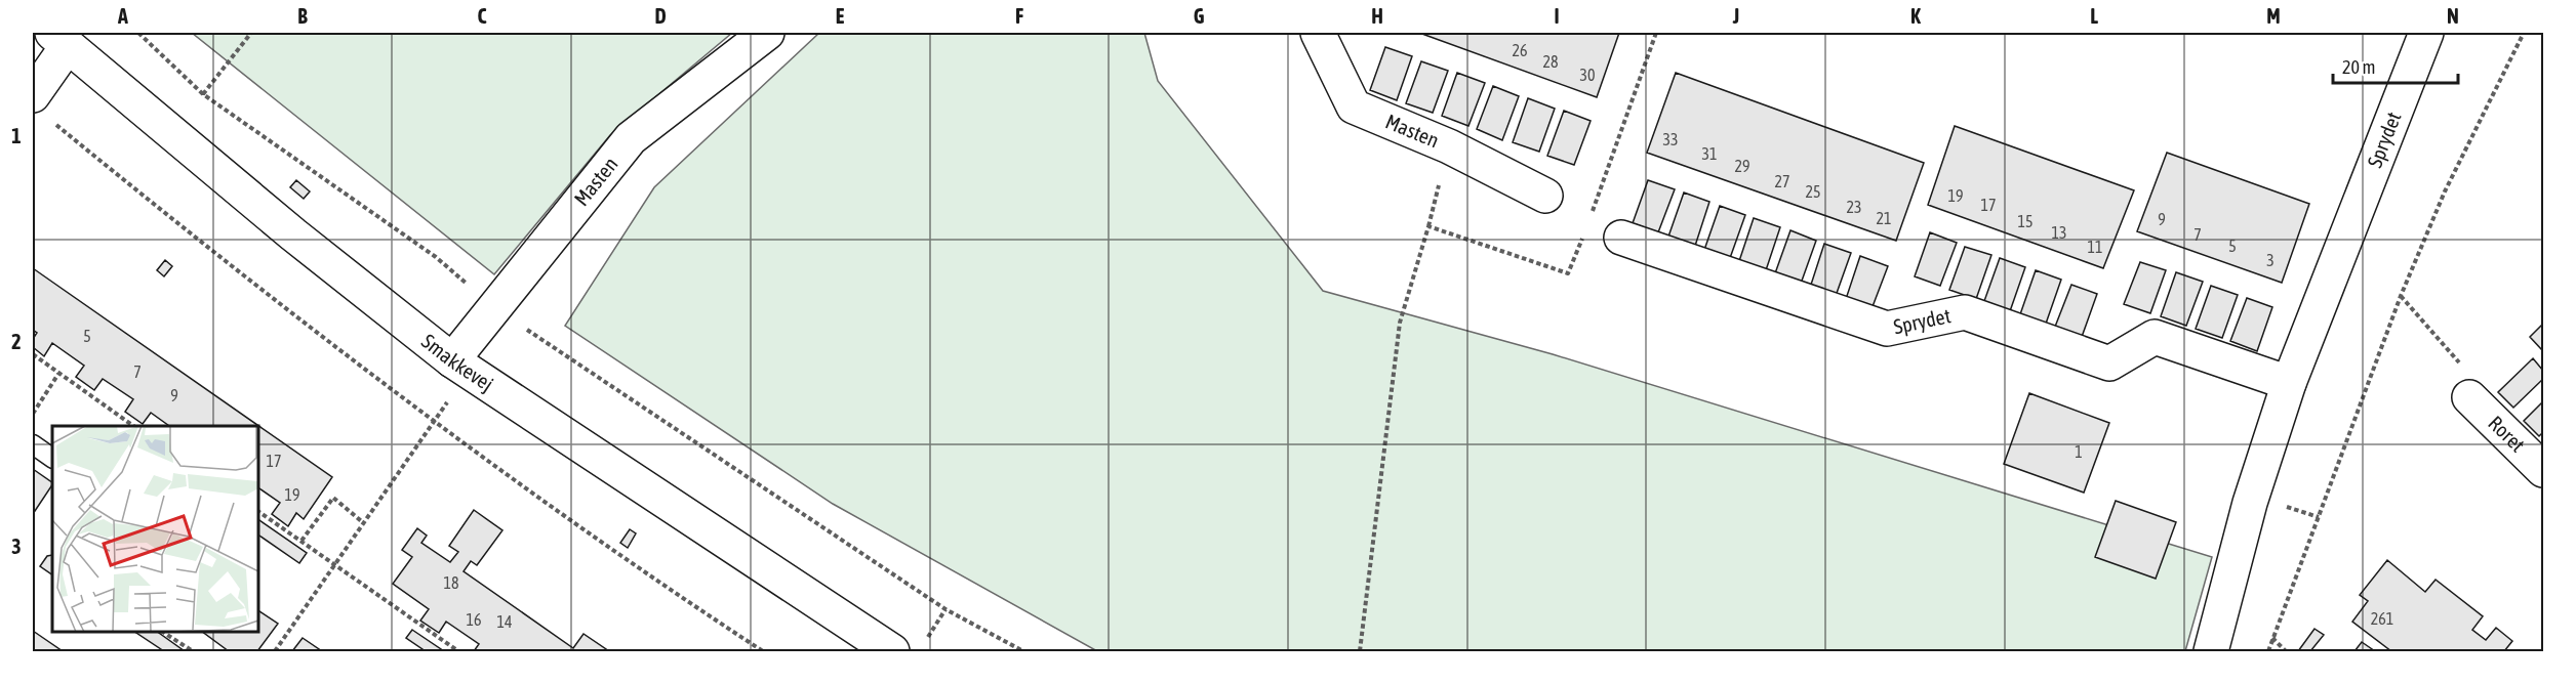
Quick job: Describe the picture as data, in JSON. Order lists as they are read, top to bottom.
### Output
{
  "streets": {
    "street": [
      "Masten",
      "Sprydet",
      "Smakkevej",
      "Roret"
    ]
  },
  "crossings": [
    ["Masten", "Smakkevej"]
  ],
  "house_numbers": [
    "26",
    "28",
    "30",
    "33",
    "31",
    "29",
    "27",
    "25",
    "19",
    "17",
    "23",
    "21",
    "9",
    "15",
    "13",
    "7",
    "5",
    "11",
    "3",
    "5",
    "7",
    "9",
    "1",
    "17",
    "19",
    "18",
    "261",
    "16",
    "14"
  ],
  "scale_bar": "20 m",
  "grid": {
    "columns": [
      "A",
      "B",
      "C",
      "D",
      "E",
      "F",
      "G",
      "H",
      "I",
      "J",
      "K",
      "L",
      "M",
      "N"
    ],
    "rows": ["1", "2", "3"]
  }
}
